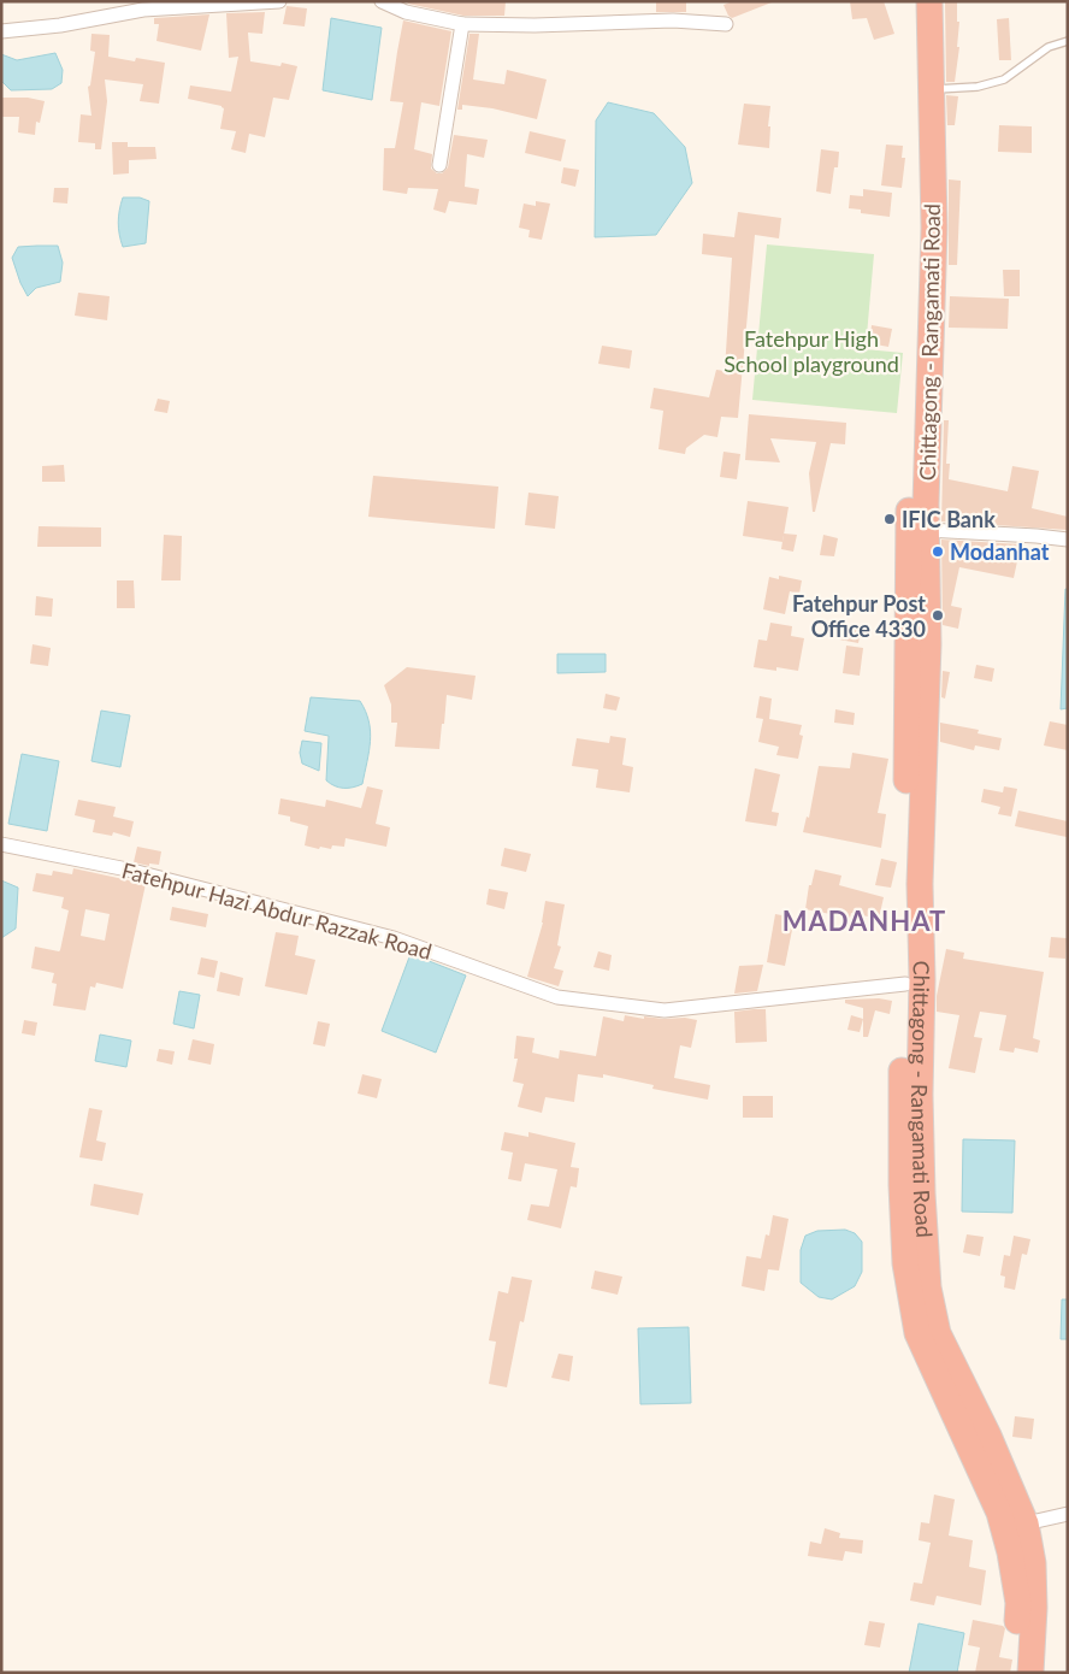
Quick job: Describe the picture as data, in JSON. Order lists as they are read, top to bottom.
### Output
{
  "streets": {
    "highway": ["Chittagong - Rangamati Road"],
    "street": ["Fatehpur Hazi Abdur Razzak Road"]
  },
  "crossings": [
    ["Chittagong - Rangamati Road", "Fatehpur Hazi Abdur Razzak Road"]
  ],
  "districts": ["MADANHAT"],
  "parks": ["Fatehpur High School playground"],
  "places": ["IFIC Bank", "Modanhat", "Fatehpur Post Office 4330"]
}
